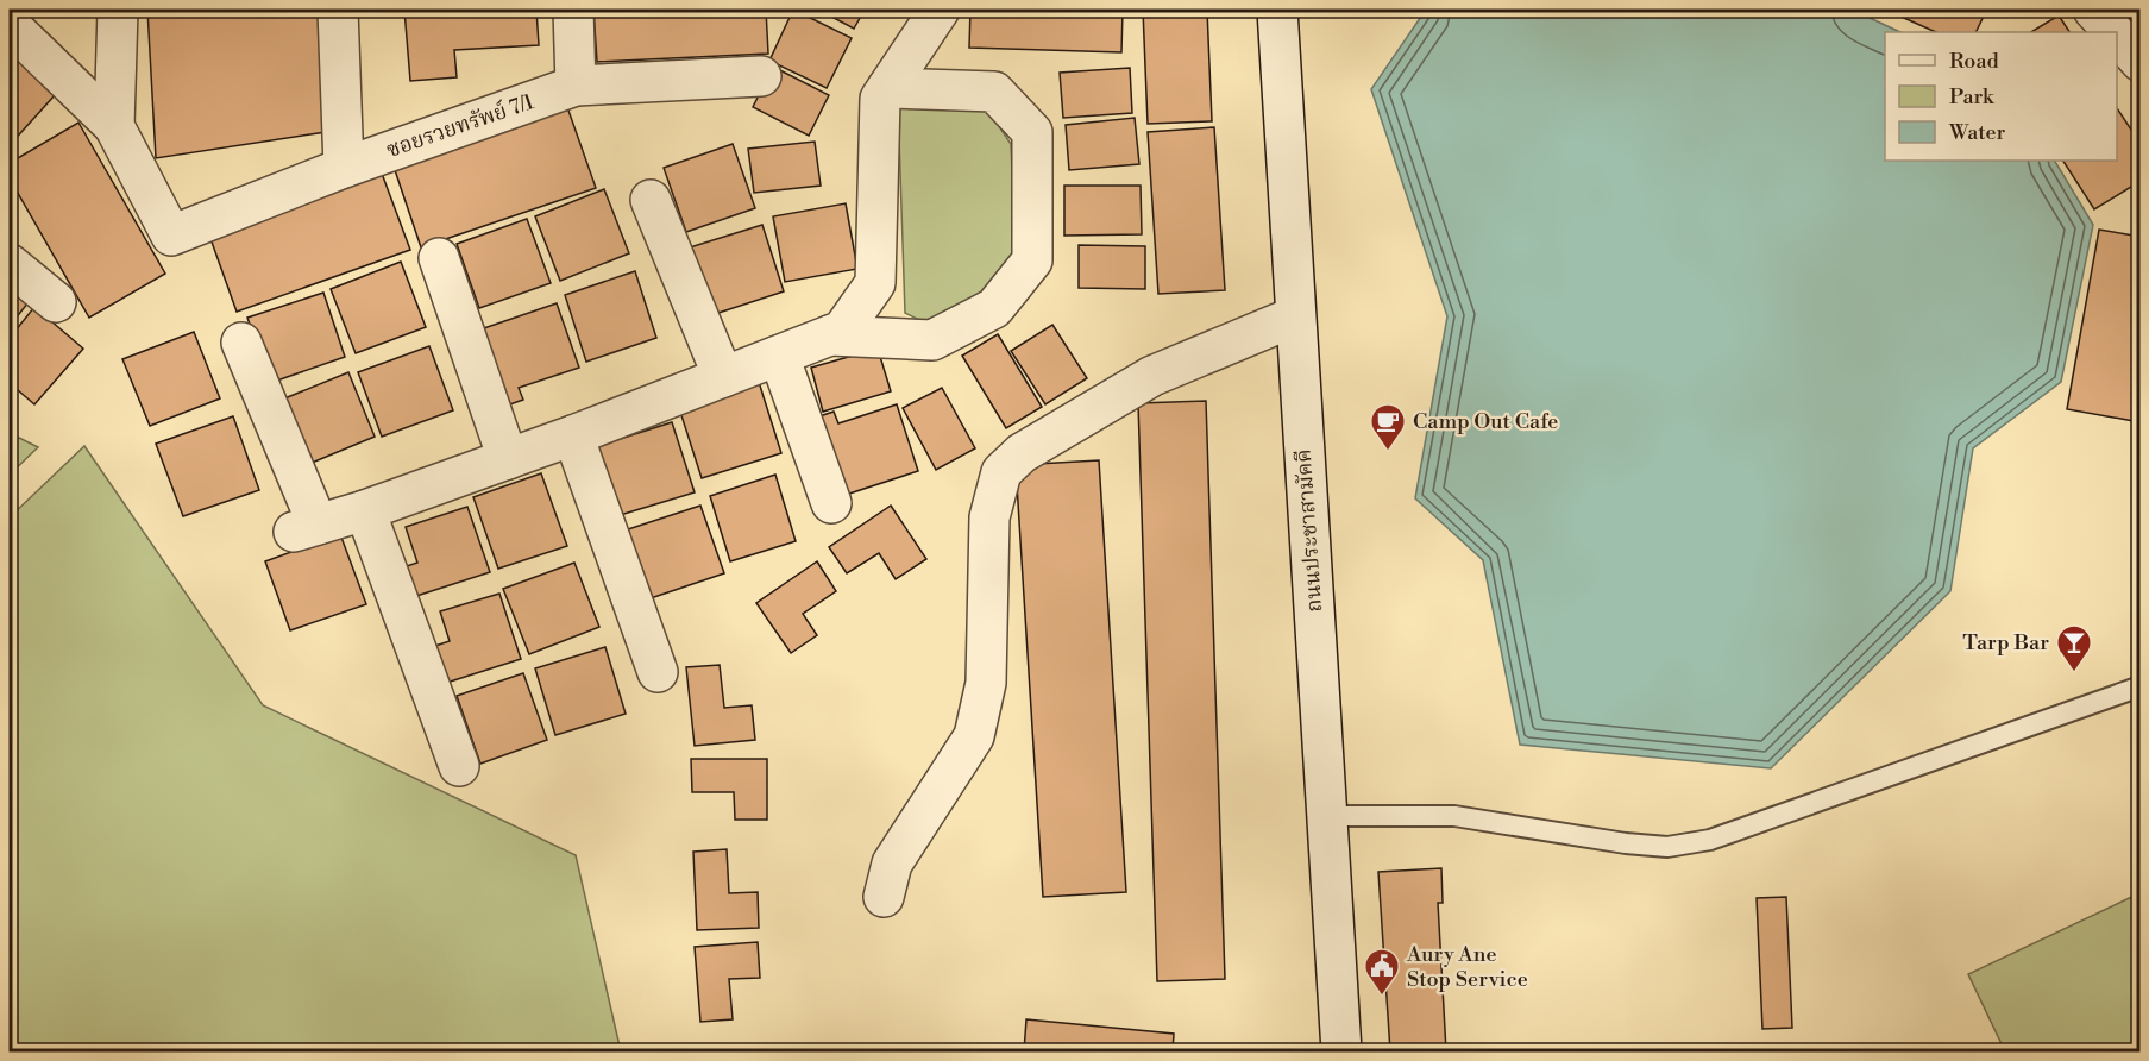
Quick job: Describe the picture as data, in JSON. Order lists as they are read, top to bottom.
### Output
{
  "streets": {
    "street": ["ซอยรวยทรัพย์ 7/1", "ถนนประชาสามัคคี"]
  },
  "places": {
    "cafe": ["Camp Out Cafe"],
    "bar": ["Tarp Bar"],
    "public building": ["Aury Ane Stop Service"]
  },
  "legend": ["Road", "Park", "Water"]
}
